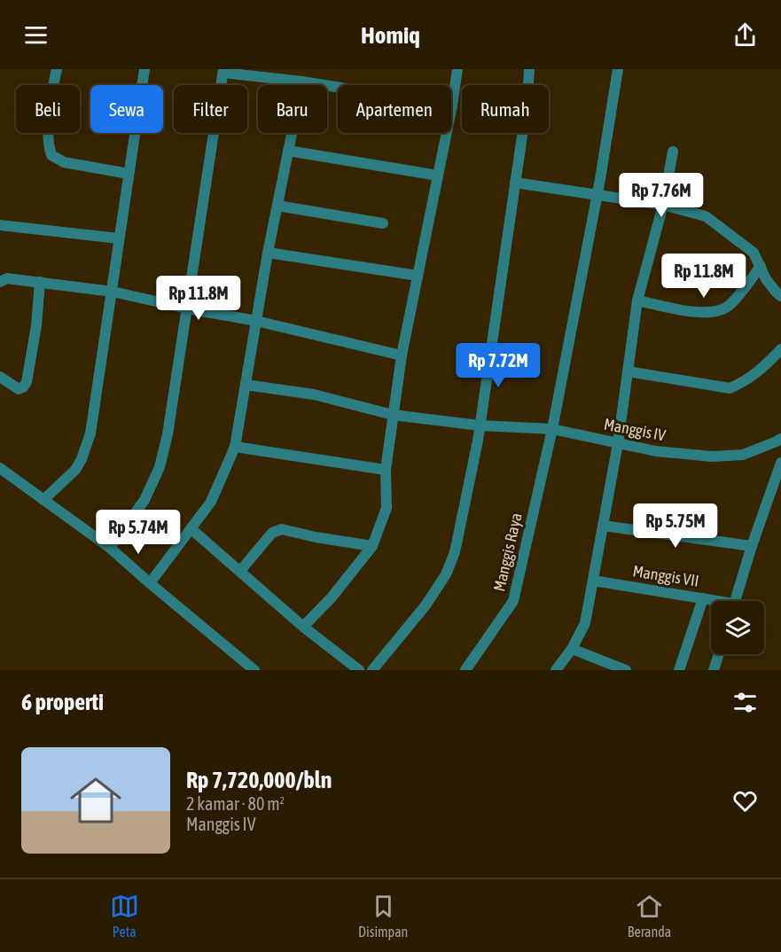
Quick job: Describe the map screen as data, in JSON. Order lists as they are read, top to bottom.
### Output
{
  "streets": {
    "street": ["Manggis IV", "Manggis Raya", "Manggis VII"]
  },
  "crossings": [
    ["Manggis IV", "Manggis Raya"]
  ],
  "page": {
    "header": "Homiq",
    "chip": [
      "Beli",
      "Sewa",
      "Filter",
      "Baru",
      "Apartemen",
      "Rumah"
    ],
    "price": [
      "Rp 7.76M",
      "Rp 11.8M",
      "Rp 11.8M",
      "Rp 7.72M",
      "Rp 5.75M",
      "Rp 5.74M"
    ],
    "heading": "6 properti",
    "list": [
      {
        "name": "Rp 7,720,000/bln",
        "note": "2 kamar · 80 m² · Manggis IV"
      }
    ],
    "tabs": ["Peta", "Disimpan", "Beranda"]
  }
}
